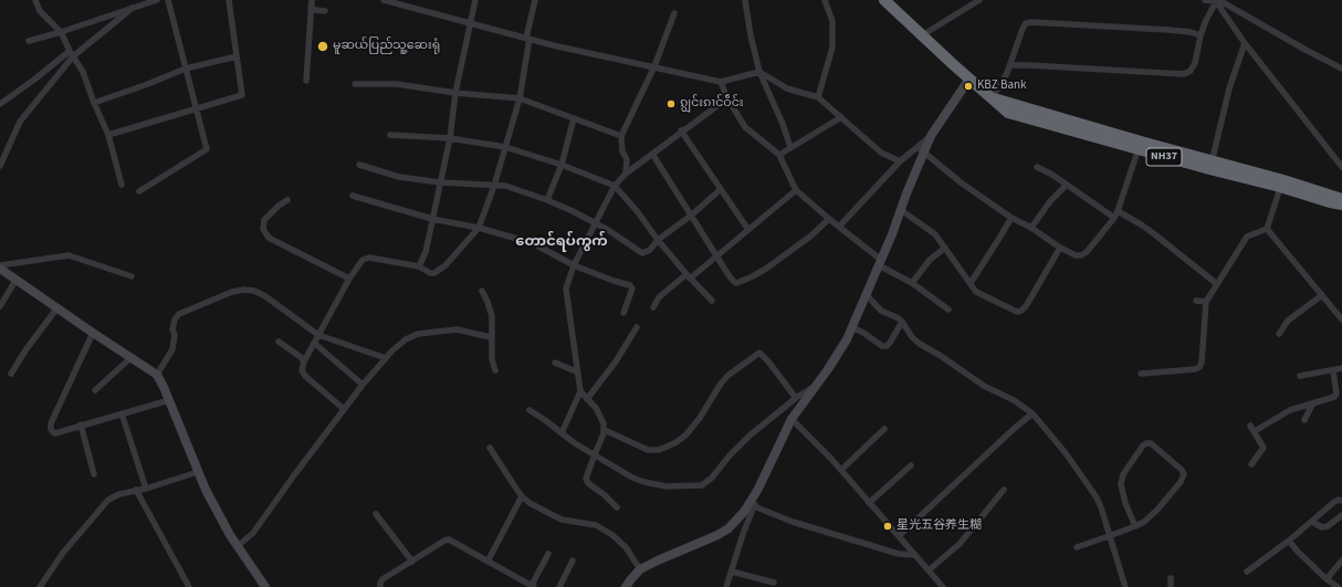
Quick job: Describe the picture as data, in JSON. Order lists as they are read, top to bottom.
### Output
{
  "streets": {
    "highway": ["NH37"]
  },
  "districts": ["တောင်ရပ်ကွက်"],
  "places": [
    "မူဆယ်ပြည်သူ့ဆေးရုံ",
    "KBZ Bank",
    "ၵျွင်းၵၢင်ဝဵင်း",
    "星光五谷养生糊"
  ]
}
